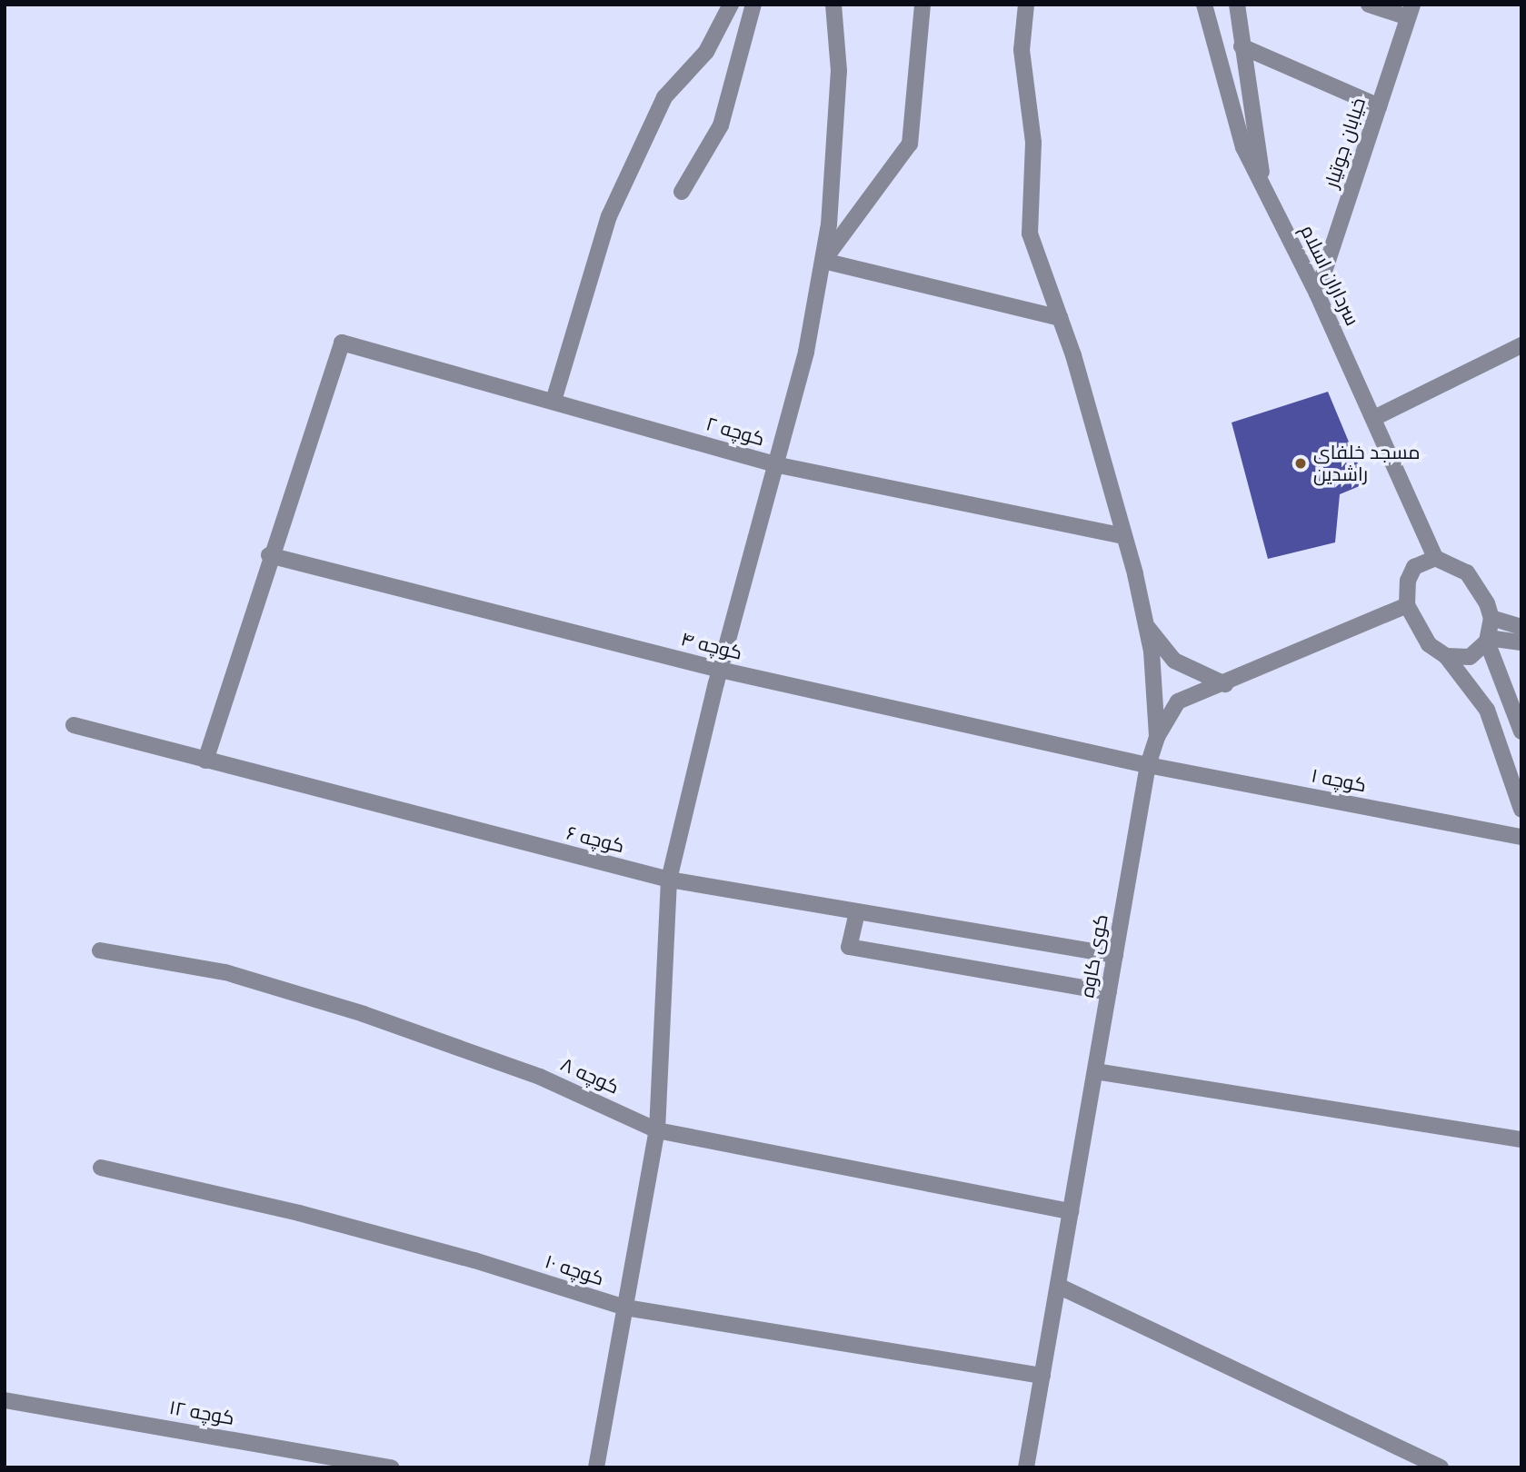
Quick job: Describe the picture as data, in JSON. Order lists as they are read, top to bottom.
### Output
{
  "streets": {
    "street": [
      "خیابان جوتیار",
      "سرداران اسلام",
      "کوچه ۲",
      "کوچه ۴",
      "کوچه ۱",
      "کوچه ۶",
      "کوی کاوه",
      "کوچه ۸",
      "کوچه ۱۰",
      "کوچه ۱۲"
    ]
  },
  "crossings": [
    ["خیابان جوتیار", "سرداران اسلام"],
    ["سرداران اسلام", "کوی کاوه"],
    ["کوچه ۲", "کوچه ۴"],
    ["کوچه ۴", "کوچه ۱"],
    ["کوچه ۴", "کوی کاوه"],
    ["کوچه ۱", "کوی کاوه"],
    ["کوچه ۶", "کوی کاوه"],
    ["کوی کاوه", "کوچه ۸"],
    ["کوی کاوه", "کوچه ۱۰"]
  ],
  "places": ["مسجد خلفای راشدین"]
}
